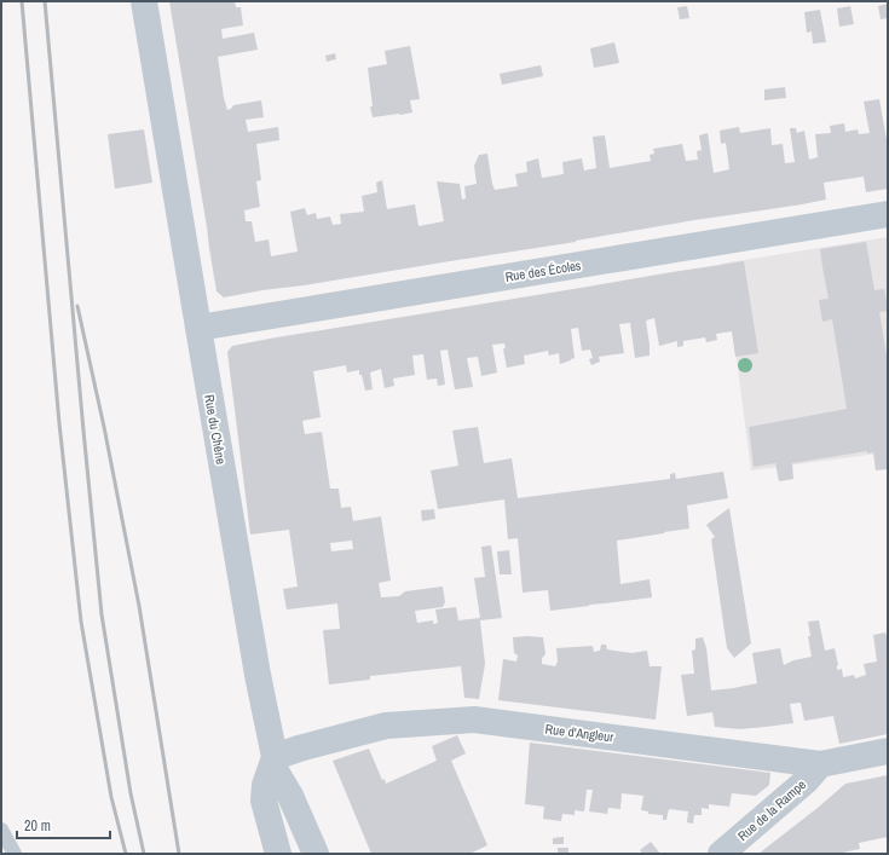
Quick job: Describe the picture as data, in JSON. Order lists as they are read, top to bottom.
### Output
{
  "streets": {
    "street": [
      "Rue des Écoles",
      "Rue du Chêne",
      "Rue d'Angleur",
      "Rue de la Rampe"
    ]
  },
  "crossings": [
    ["Rue des Écoles", "Rue du Chêne"],
    ["Rue du Chêne", "Rue d'Angleur"],
    ["Rue d'Angleur", "Rue de la Rampe"]
  ],
  "scale_bar": "20 m"
}
